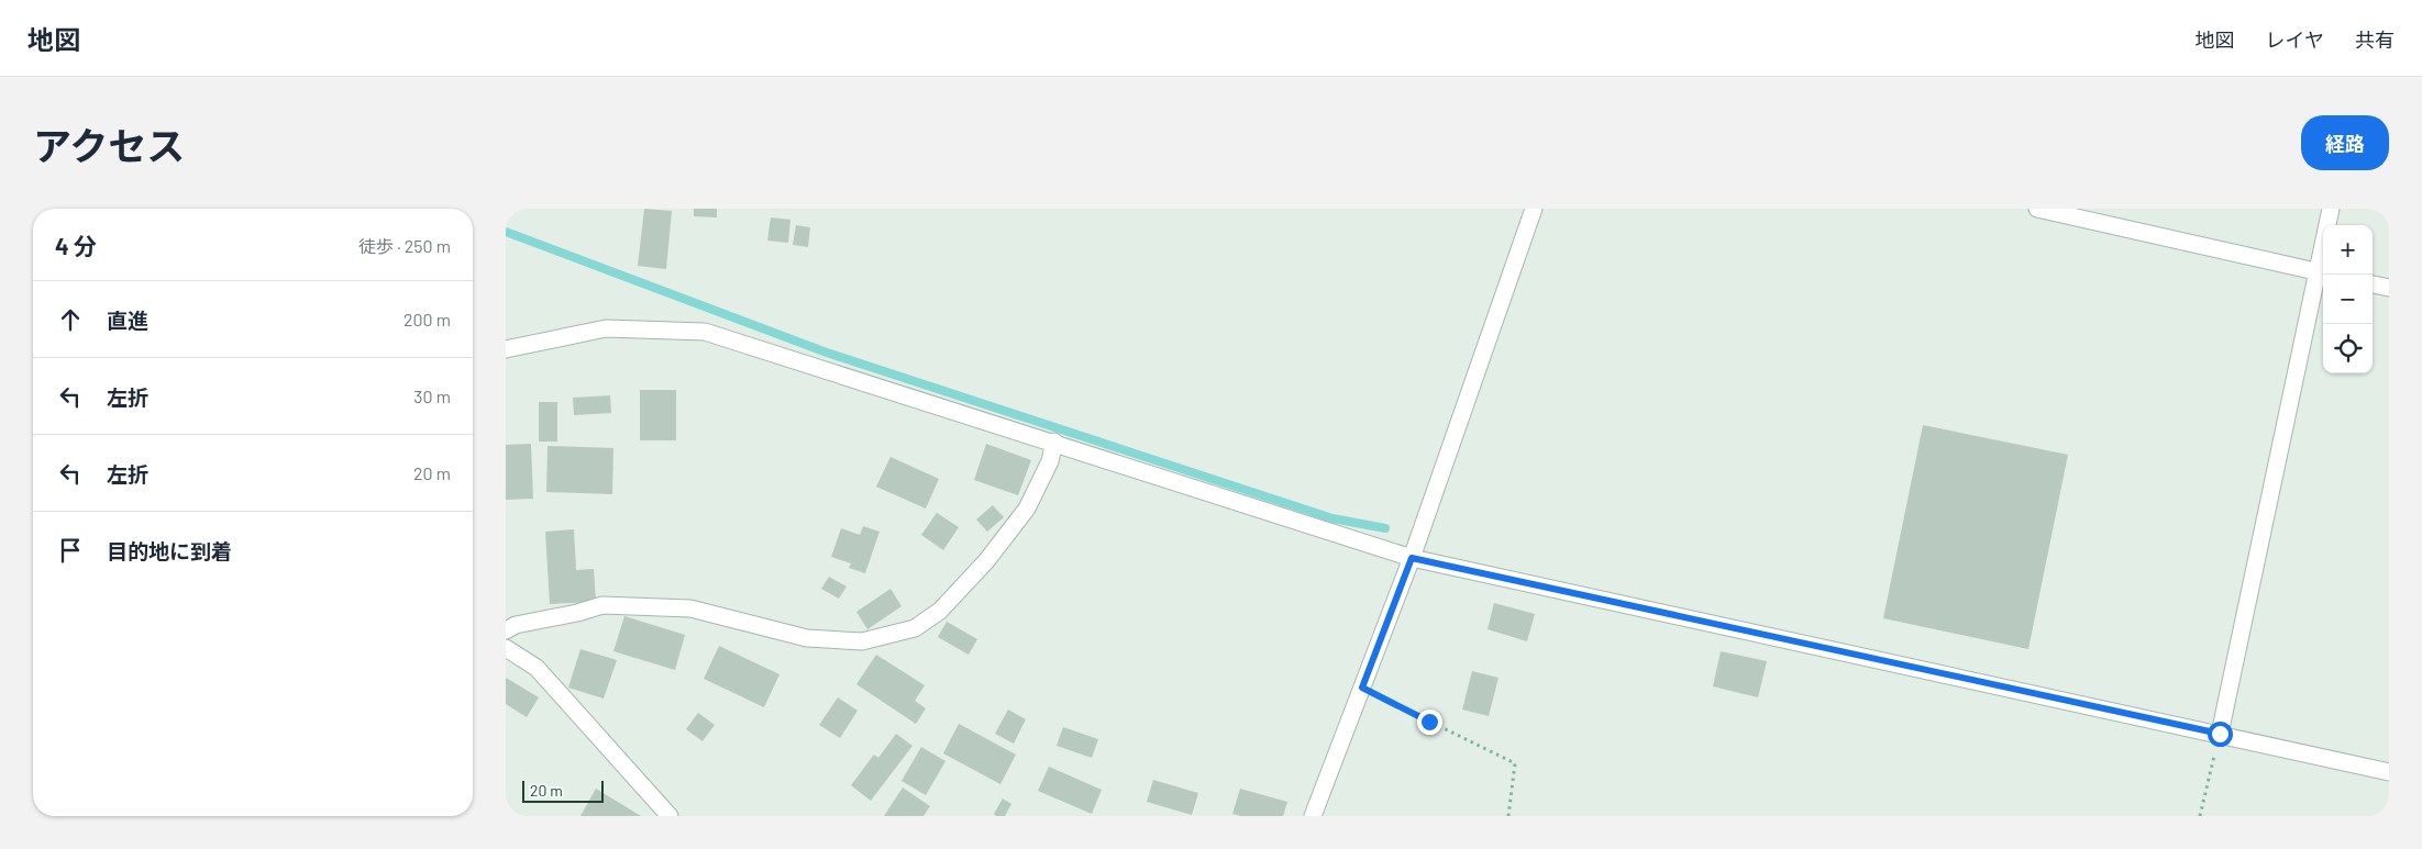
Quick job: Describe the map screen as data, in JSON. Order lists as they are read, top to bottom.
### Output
{
  "scale_bar": "20 m",
  "page": {
    "header": "地図",
    "nav": ["地図", "レイヤ", "共有"],
    "title": "アクセス",
    "buttons": "経路",
    "heading": ["4 分", "徒歩 · 250 m"],
    "map_buttons": ["+", "−"],
    "list": [
      ["直進", "200 m"],
      ["左折", "30 m"],
      ["左折", "20 m"],
      "目的地に到着"
    ],
    "scale": "20 m"
  }
}
